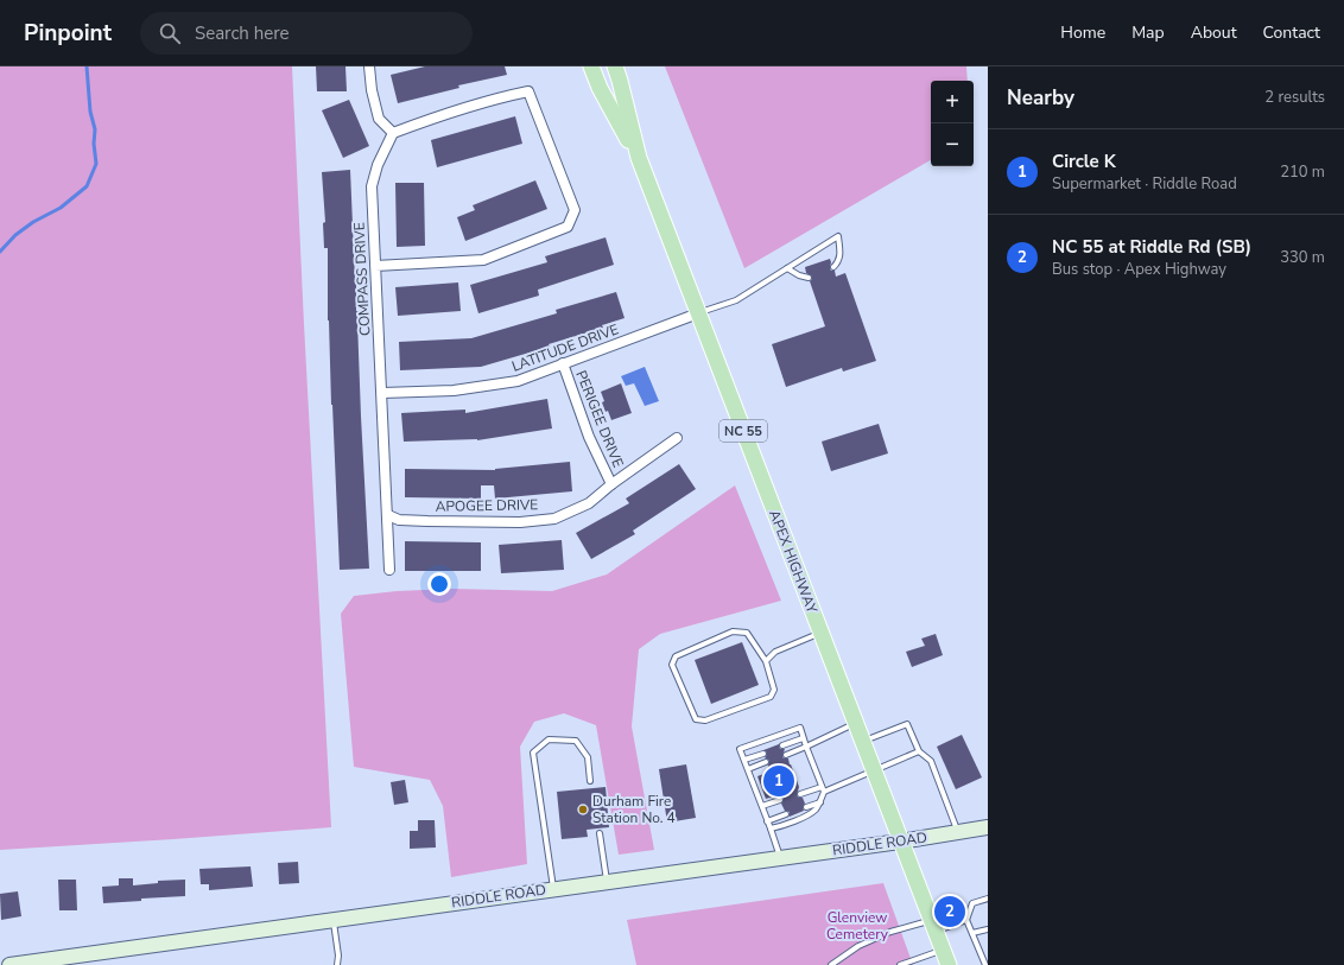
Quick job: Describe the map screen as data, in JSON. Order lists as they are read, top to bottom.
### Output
{
  "streets": {
    "main road": ["NC 55", "APEX HIGHWAY", "RIDDLE ROAD"],
    "street": [
      "COMPASS DRIVE",
      "LATITUDE DRIVE",
      "PERIGEE DRIVE",
      "APOGEE DRIVE"
    ]
  },
  "crossings": [
    ["COMPASS DRIVE", "LATITUDE DRIVE"],
    ["COMPASS DRIVE", "APOGEE DRIVE"],
    ["LATITUDE DRIVE", "PERIGEE DRIVE"],
    ["LATITUDE DRIVE", "APEX HIGHWAY"],
    ["PERIGEE DRIVE", "APOGEE DRIVE"],
    ["APEX HIGHWAY", "RIDDLE ROAD"]
  ],
  "parks": ["Glenview Cemetery"],
  "places": ["Durham Fire Station No. 4"],
  "page": {
    "header": "Pinpoint",
    "search": "Search here",
    "nav": [
      "Home",
      "Map",
      "About",
      "Contact"
    ],
    "heading": ["Nearby", "2 results"],
    "map_buttons": ["+", "−"],
    "list": [
      {
        "mark": "1",
        "name": "Circle K",
        "note": "Supermarket · Riddle Road",
        "value": "210 m"
      },
      {
        "mark": "2",
        "name": "NC 55 at Riddle Rd (SB)",
        "note": "Bus stop · Apex Highway",
        "value": "330 m"
      }
    ],
    "pins": ["1", "2"]
  }
}
